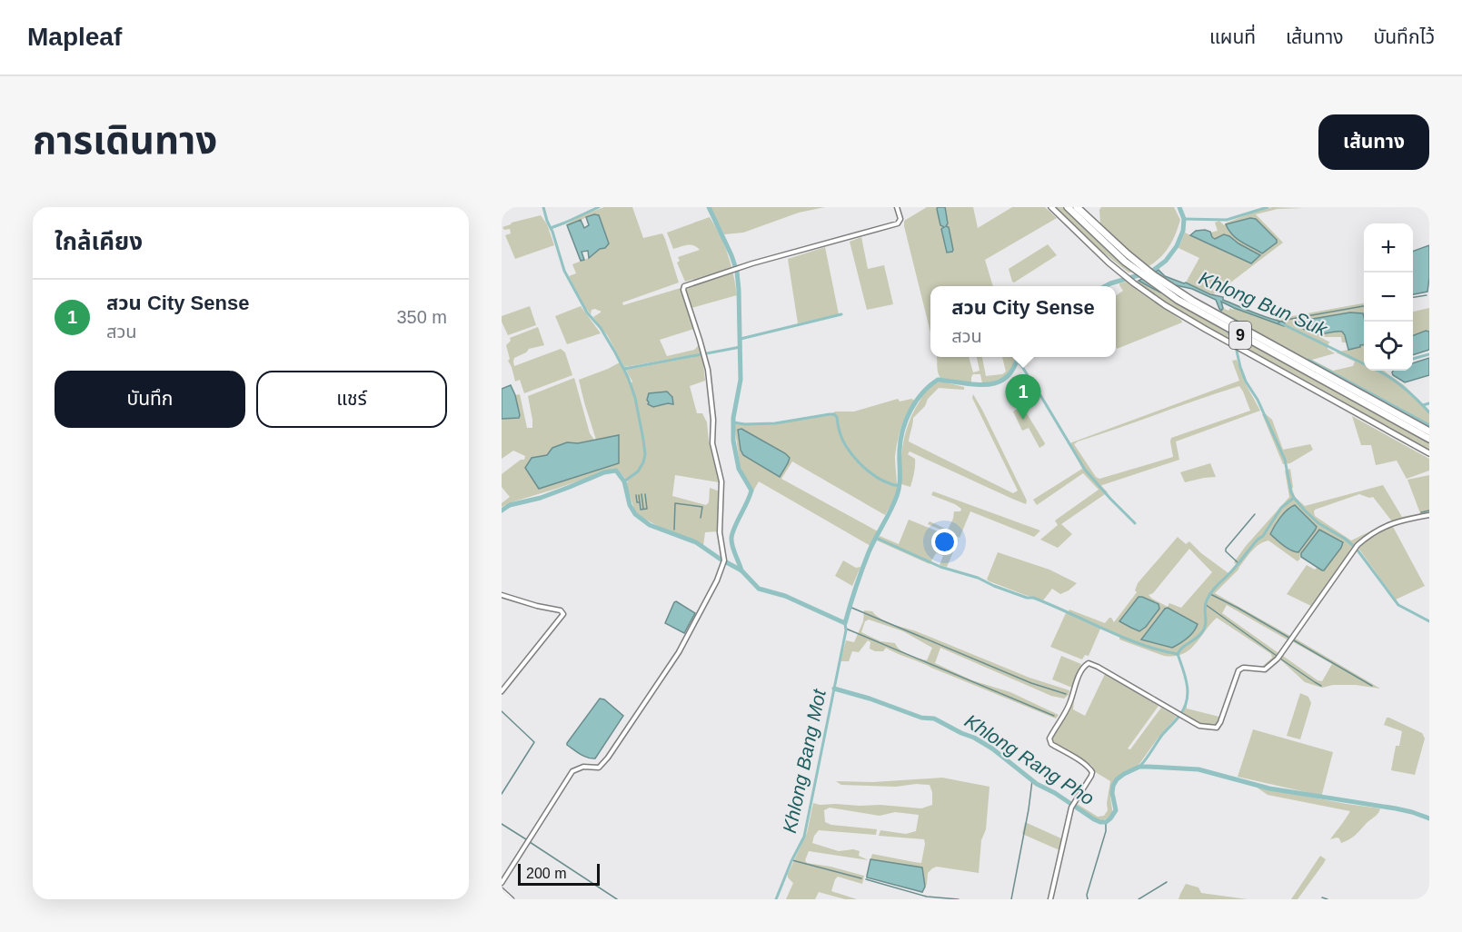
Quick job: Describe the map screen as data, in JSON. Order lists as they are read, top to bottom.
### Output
{
  "streets": {
    "highway": ["9"]
  },
  "water": ["Khlong Bun Suk", "Khlong Rang Pho", "Khlong Bang Mot"],
  "scale_bar": "200 m",
  "page": {
    "header": "Mapleaf",
    "nav": ["แผนที่", "เส้นทาง", "บันทึกไว้"],
    "title": "การเดินทาง",
    "buttons": [
      "เส้นทาง",
      ["บันทึก", "แชร์"]
    ],
    "heading": "ใกล้เคียง",
    "map_buttons": ["+", "−"],
    "list": [
      {
        "mark": "1",
        "name": "สวน City Sense",
        "note": "สวน",
        "value": "350 m"
      }
    ],
    "popup": ["สวน City Sense", "สวน"],
    "pins": "1",
    "scale": "200 m"
  }
}
